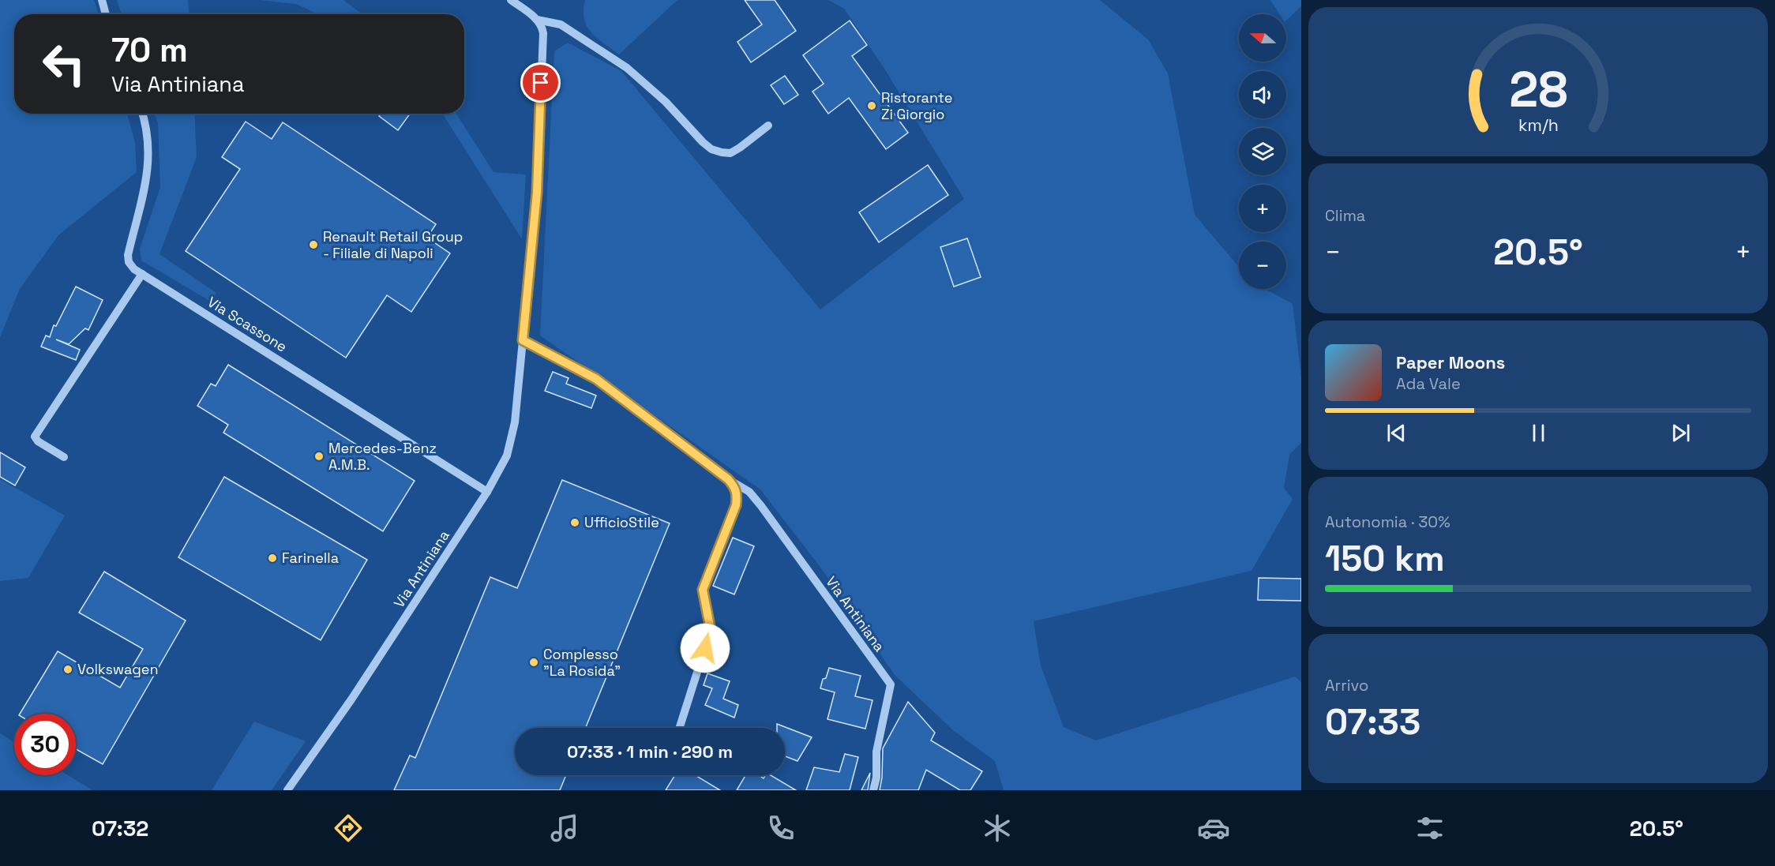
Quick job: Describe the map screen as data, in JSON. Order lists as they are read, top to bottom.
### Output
{
  "streets": {
    "street": ["Via Scassone", "Via Antiniana"]
  },
  "crossings": [
    ["Via Scassone", "Via Antiniana"]
  ],
  "places": [
    "Ristorante Zi Giorgio",
    "Renault Retail Group - Filiale di Napoli",
    "Mercedes-Benz A.M.B.",
    "UfficioStile",
    "Farinella",
    "Complesso \"La Rosida\"",
    "Volkswagen"
  ],
  "north": "left",
  "page": {
    "map_buttons": ["+", "−"],
    "turn": ["70 m", "Via Antiniana"],
    "tile": [
      "Clima",
      ["Autonomia · 30%", "150 km"],
      ["Arrivo", "07:33"]
    ],
    "heat": ["−", "20.5°", "+"],
    "song": ["Paper Moons", "Ada Vale"],
    "limit": "30",
    "trip": "07:33 · 1 min · 290 m",
    "tabs": ["07:32", "20.5°"],
    "gauge": ["28", "km/h"]
  }
}
